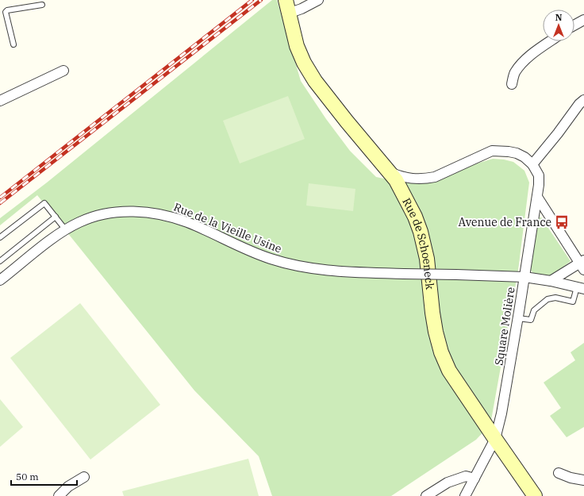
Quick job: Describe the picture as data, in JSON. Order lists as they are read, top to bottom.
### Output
{
  "streets": {
    "main road": ["Rue de Schoeneck"],
    "street": ["Rue de la Vieille Usine", "Square Molière"]
  },
  "crossings": [
    ["Rue de la Vieille Usine", "Square Molière"],
    ["Rue de Schoeneck", "Square Molière"]
  ],
  "places": {
    "bus stop": ["Avenue de France"]
  },
  "scale_bar": "50 m",
  "north": "top"
}
